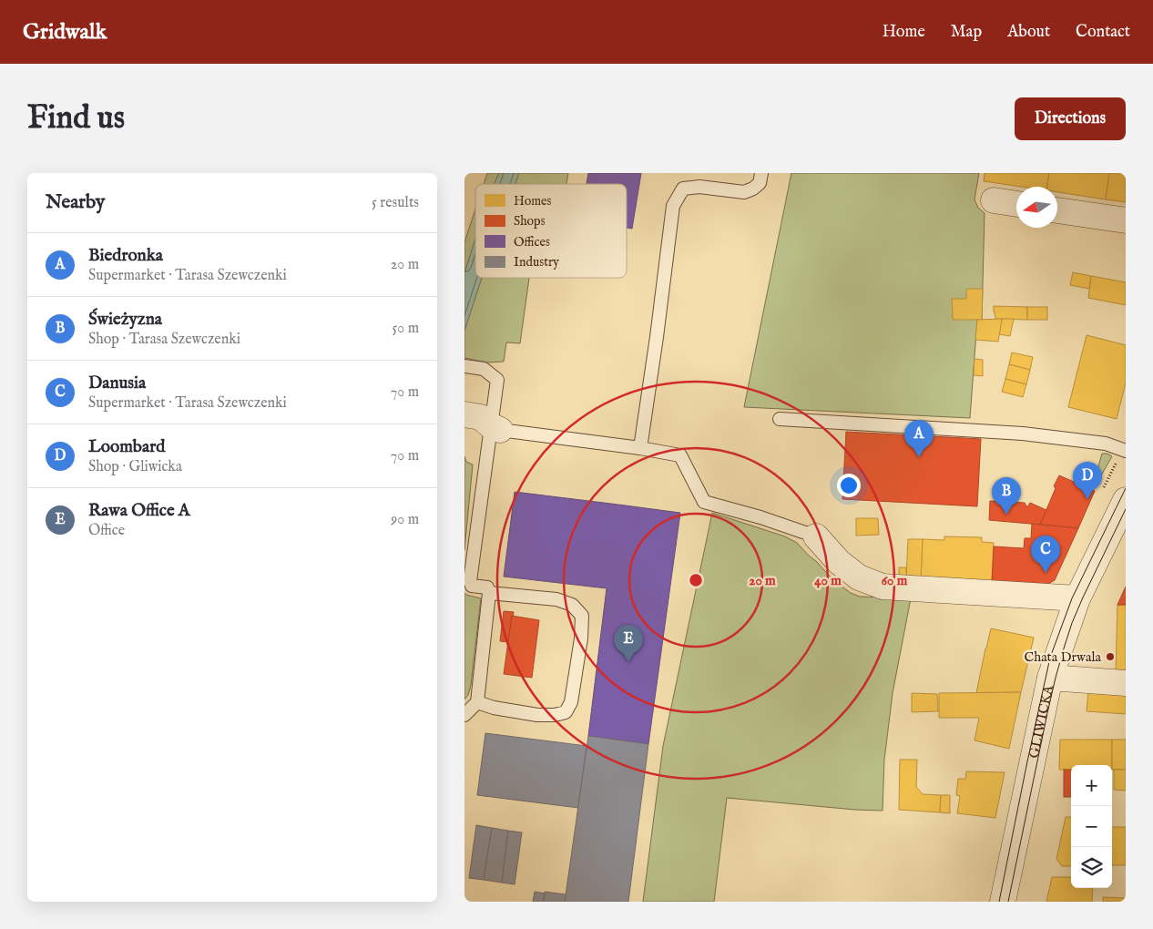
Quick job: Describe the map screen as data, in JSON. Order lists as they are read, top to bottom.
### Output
{
  "streets": {
    "street": ["GLIWICKA"]
  },
  "places": ["Chata Drwala"],
  "legend": [
    "Homes",
    "Shops",
    "Offices",
    "Industry"
  ],
  "north": "left",
  "page": {
    "header": "Gridwalk",
    "nav": [
      "Home",
      "Map",
      "About",
      "Contact"
    ],
    "buttons": "Directions",
    "title": "Find us",
    "heading": ["Nearby", "5 results"],
    "list": [
      {
        "mark": "A",
        "name": "Biedronka",
        "note": "Supermarket · Tarasa Szewczenki",
        "value": "20 m"
      },
      {
        "mark": "B",
        "name": "Świeżyzna",
        "note": "Shop · Tarasa Szewczenki",
        "value": "50 m"
      },
      {
        "mark": "C",
        "name": "Danusia",
        "note": "Supermarket · Tarasa Szewczenki",
        "value": "70 m"
      },
      {
        "mark": "D",
        "name": "Loombard",
        "note": "Shop · Gliwicka",
        "value": "70 m"
      },
      {
        "mark": "E",
        "name": "Rawa Office A",
        "note": "Office",
        "value": "90 m"
      }
    ],
    "pins": [
      "A",
      "D",
      "B",
      "C",
      "E"
    ],
    "map_buttons": ["+", "−"]
  },
  "rings": ["20 m", "40 m", "60 m"]
}
